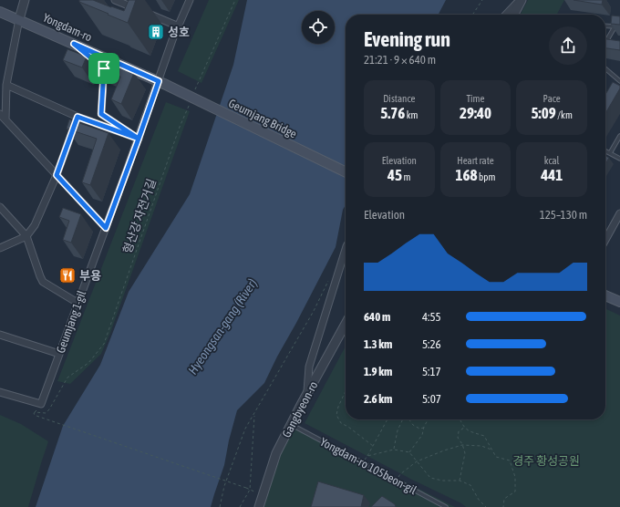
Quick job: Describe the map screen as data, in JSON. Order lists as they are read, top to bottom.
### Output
{
  "streets": {
    "main road": ["Yongdam-ro", "Geumjang Bridge"],
    "street": ["Geumjang 1-gil", "Gangbyeon-ro"],
    "lane": ["Yongdam-ro 105beon-gil"],
    "path": ["형산강 자전거길"]
  },
  "crossings": [
    ["Yongdam-ro", "Geumjang Bridge"],
    ["Yongdam-ro", "Geumjang 1-gil"],
    ["Geumjang Bridge", "Geumjang 1-gil"],
    ["Gangbyeon-ro", "Yongdam-ro 105beon-gil"]
  ],
  "water": ["Hyeongsan-gang (River)"],
  "parks": ["경주 황성공원"],
  "places": {
    "building": ["성호"],
    "restaurant": ["부용"]
  },
  "page": {
    "heading": ["Evening run", "21:21 · 9 × 640 m"],
    "stats": [
      ["Distance", "5.76 km"],
      ["Time", "29:40"],
      ["Pace", "5:09 /km"],
      ["Elevation", "45 m"],
      ["Heart rate", "168 bpm"],
      ["kcal", "441"]
    ],
    "chart": ["Elevation", "125–130 m"],
    "list": [
      {
        "name": "640 m",
        "note": "4:55"
      },
      {
        "name": "1.3 km",
        "note": "5:26"
      },
      {
        "name": "1.9 km",
        "note": "5:17"
      },
      {
        "name": "2.6 km",
        "note": "5:07"
      }
    ]
  }
}
